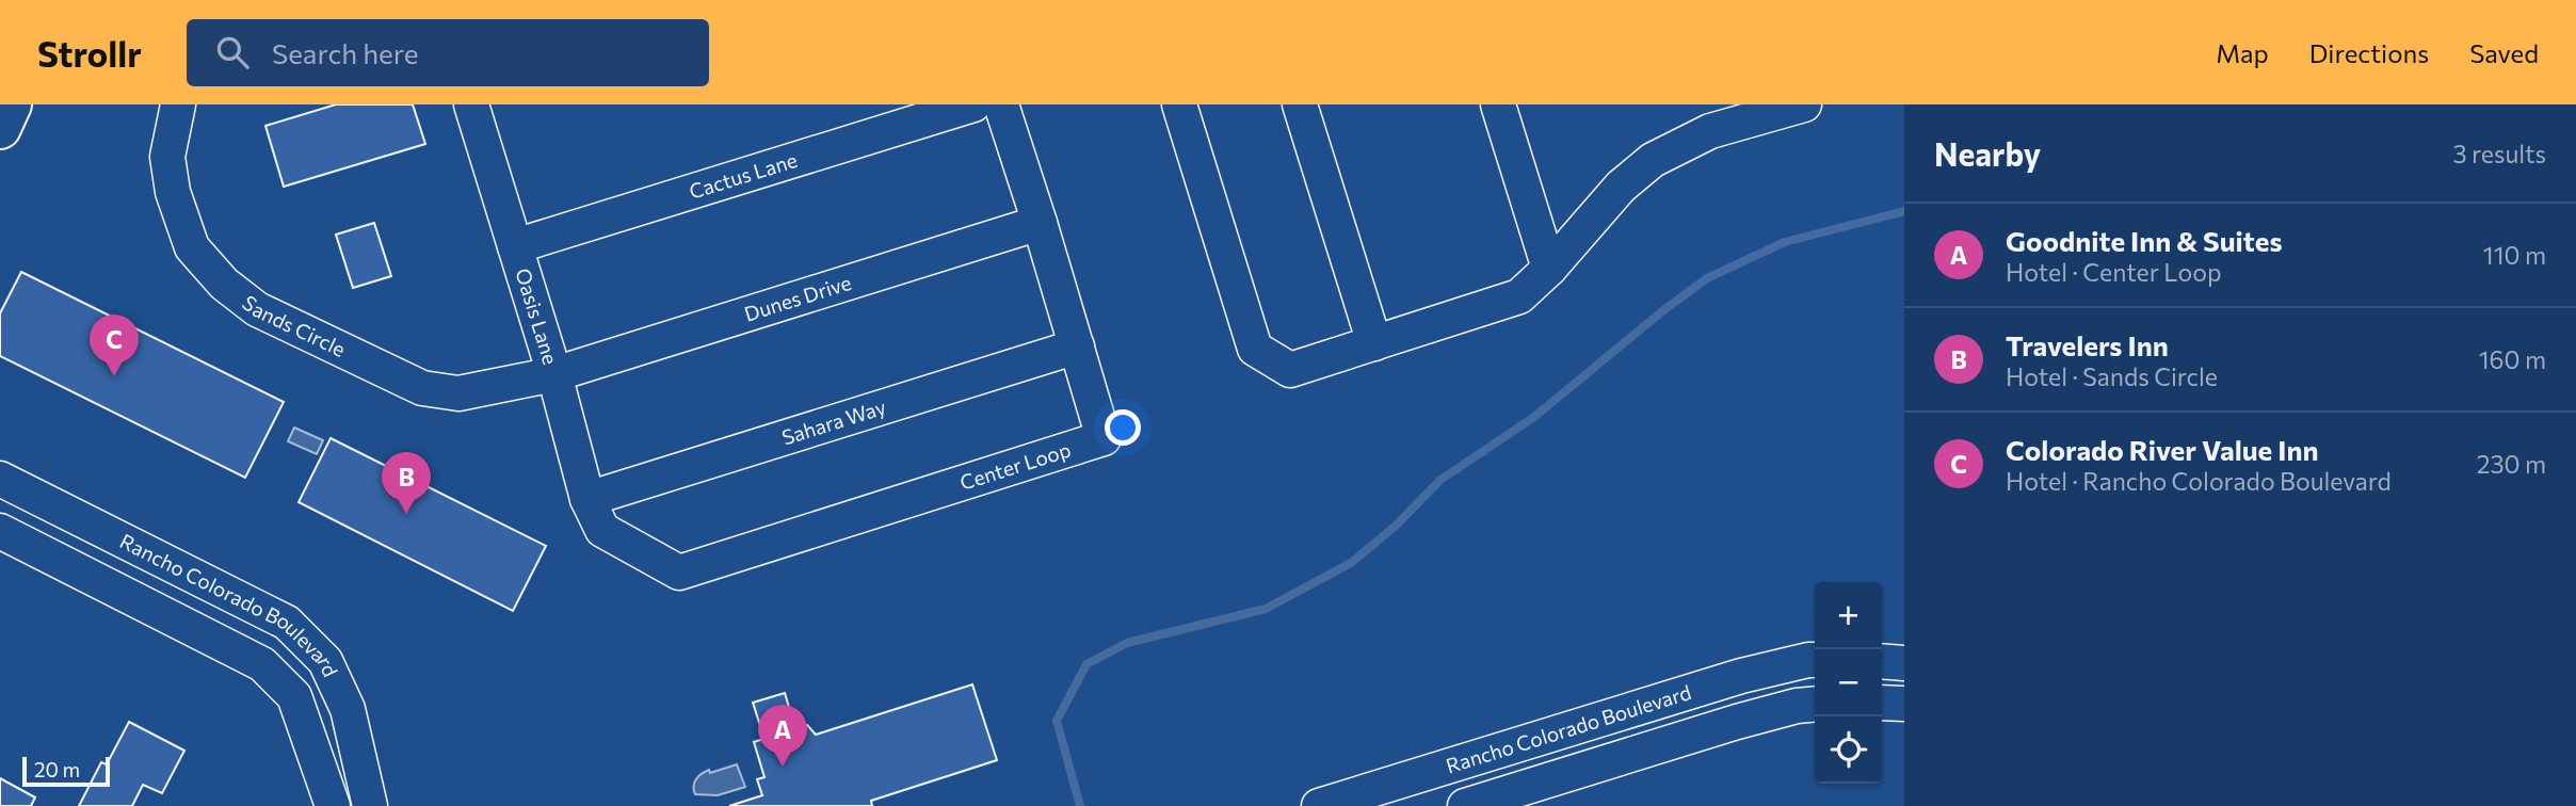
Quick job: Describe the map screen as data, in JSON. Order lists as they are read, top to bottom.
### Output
{
  "streets": {
    "street": [
      "Cactus Lane",
      "Dunes Drive",
      "Oasis Lane",
      "Sands Circle",
      "Sahara Way",
      "Center Loop",
      "Rancho Colorado Boulevard"
    ]
  },
  "crossings": [
    ["Cactus Lane", "Oasis Lane"],
    ["Dunes Drive", "Oasis Lane"],
    ["Dunes Drive", "Sands Circle"],
    ["Dunes Drive", "Center Loop"],
    ["Oasis Lane", "Sands Circle"],
    ["Oasis Lane", "Sahara Way"],
    ["Oasis Lane", "Center Loop"],
    ["Sahara Way", "Center Loop"]
  ],
  "scale_bar": "20 m",
  "page": {
    "header": "Strollr",
    "search": "Search here",
    "nav": ["Map", "Directions", "Saved"],
    "heading": ["Nearby", "3 results"],
    "list": [
      {
        "mark": "A",
        "name": "Goodnite Inn & Suites",
        "note": "Hotel · Center Loop",
        "value": "110 m"
      },
      {
        "mark": "B",
        "name": "Travelers Inn",
        "note": "Hotel · Sands Circle",
        "value": "160 m"
      },
      {
        "mark": "C",
        "name": "Colorado River Value Inn",
        "note": "Hotel · Rancho Colorado Boulevard",
        "value": "230 m"
      }
    ],
    "pins": ["C", "B", "A"],
    "map_buttons": ["+", "−"],
    "scale": "20 m"
  }
}
